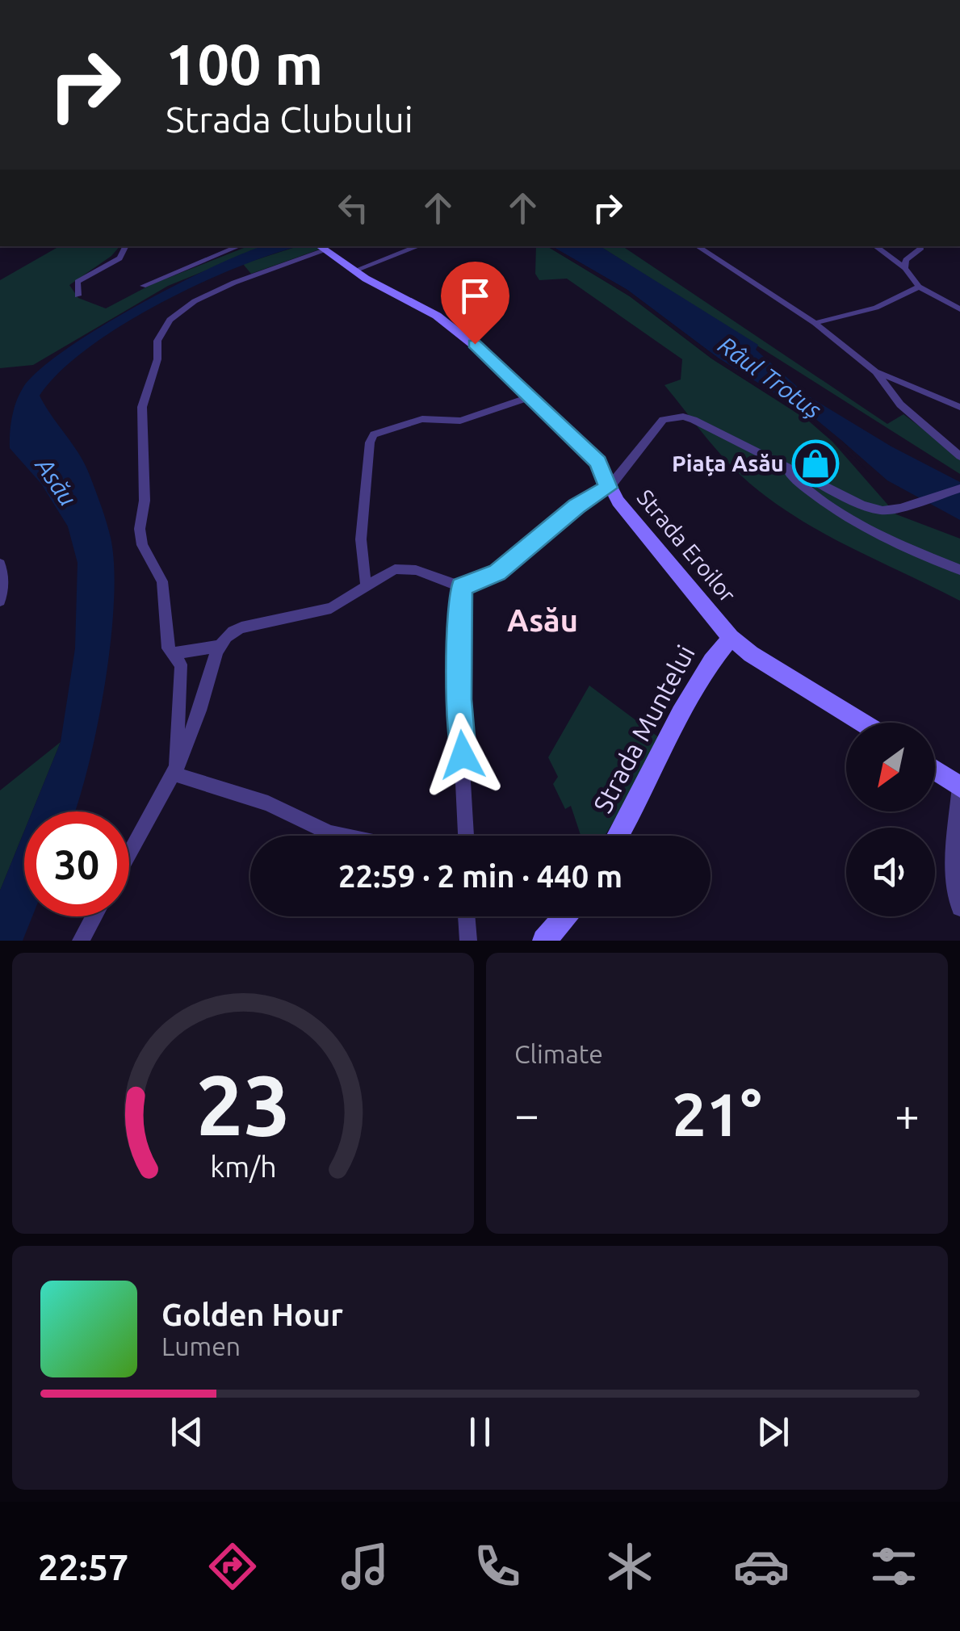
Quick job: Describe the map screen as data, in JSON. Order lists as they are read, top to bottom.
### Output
{
  "streets": {
    "main road": ["Strada Eroilor", "Strada Muntelui"]
  },
  "crossings": [
    ["Strada Eroilor", "Strada Muntelui"]
  ],
  "districts": ["Asău"],
  "water": ["Râul Trotuș", "Asău"],
  "places": {
    "shop": ["Piața Asău"]
  },
  "north": "bottom left",
  "page": {
    "turn": ["100 m", "Strada Clubului"],
    "limit": "30",
    "trip": "22:59 · 2 min · 440 m",
    "tile": "Climate",
    "heat": ["−", "21°", "+"],
    "song": ["Golden Hour", "Lumen"],
    "tabs": "22:57",
    "gauge": ["23", "km/h"]
  }
}
